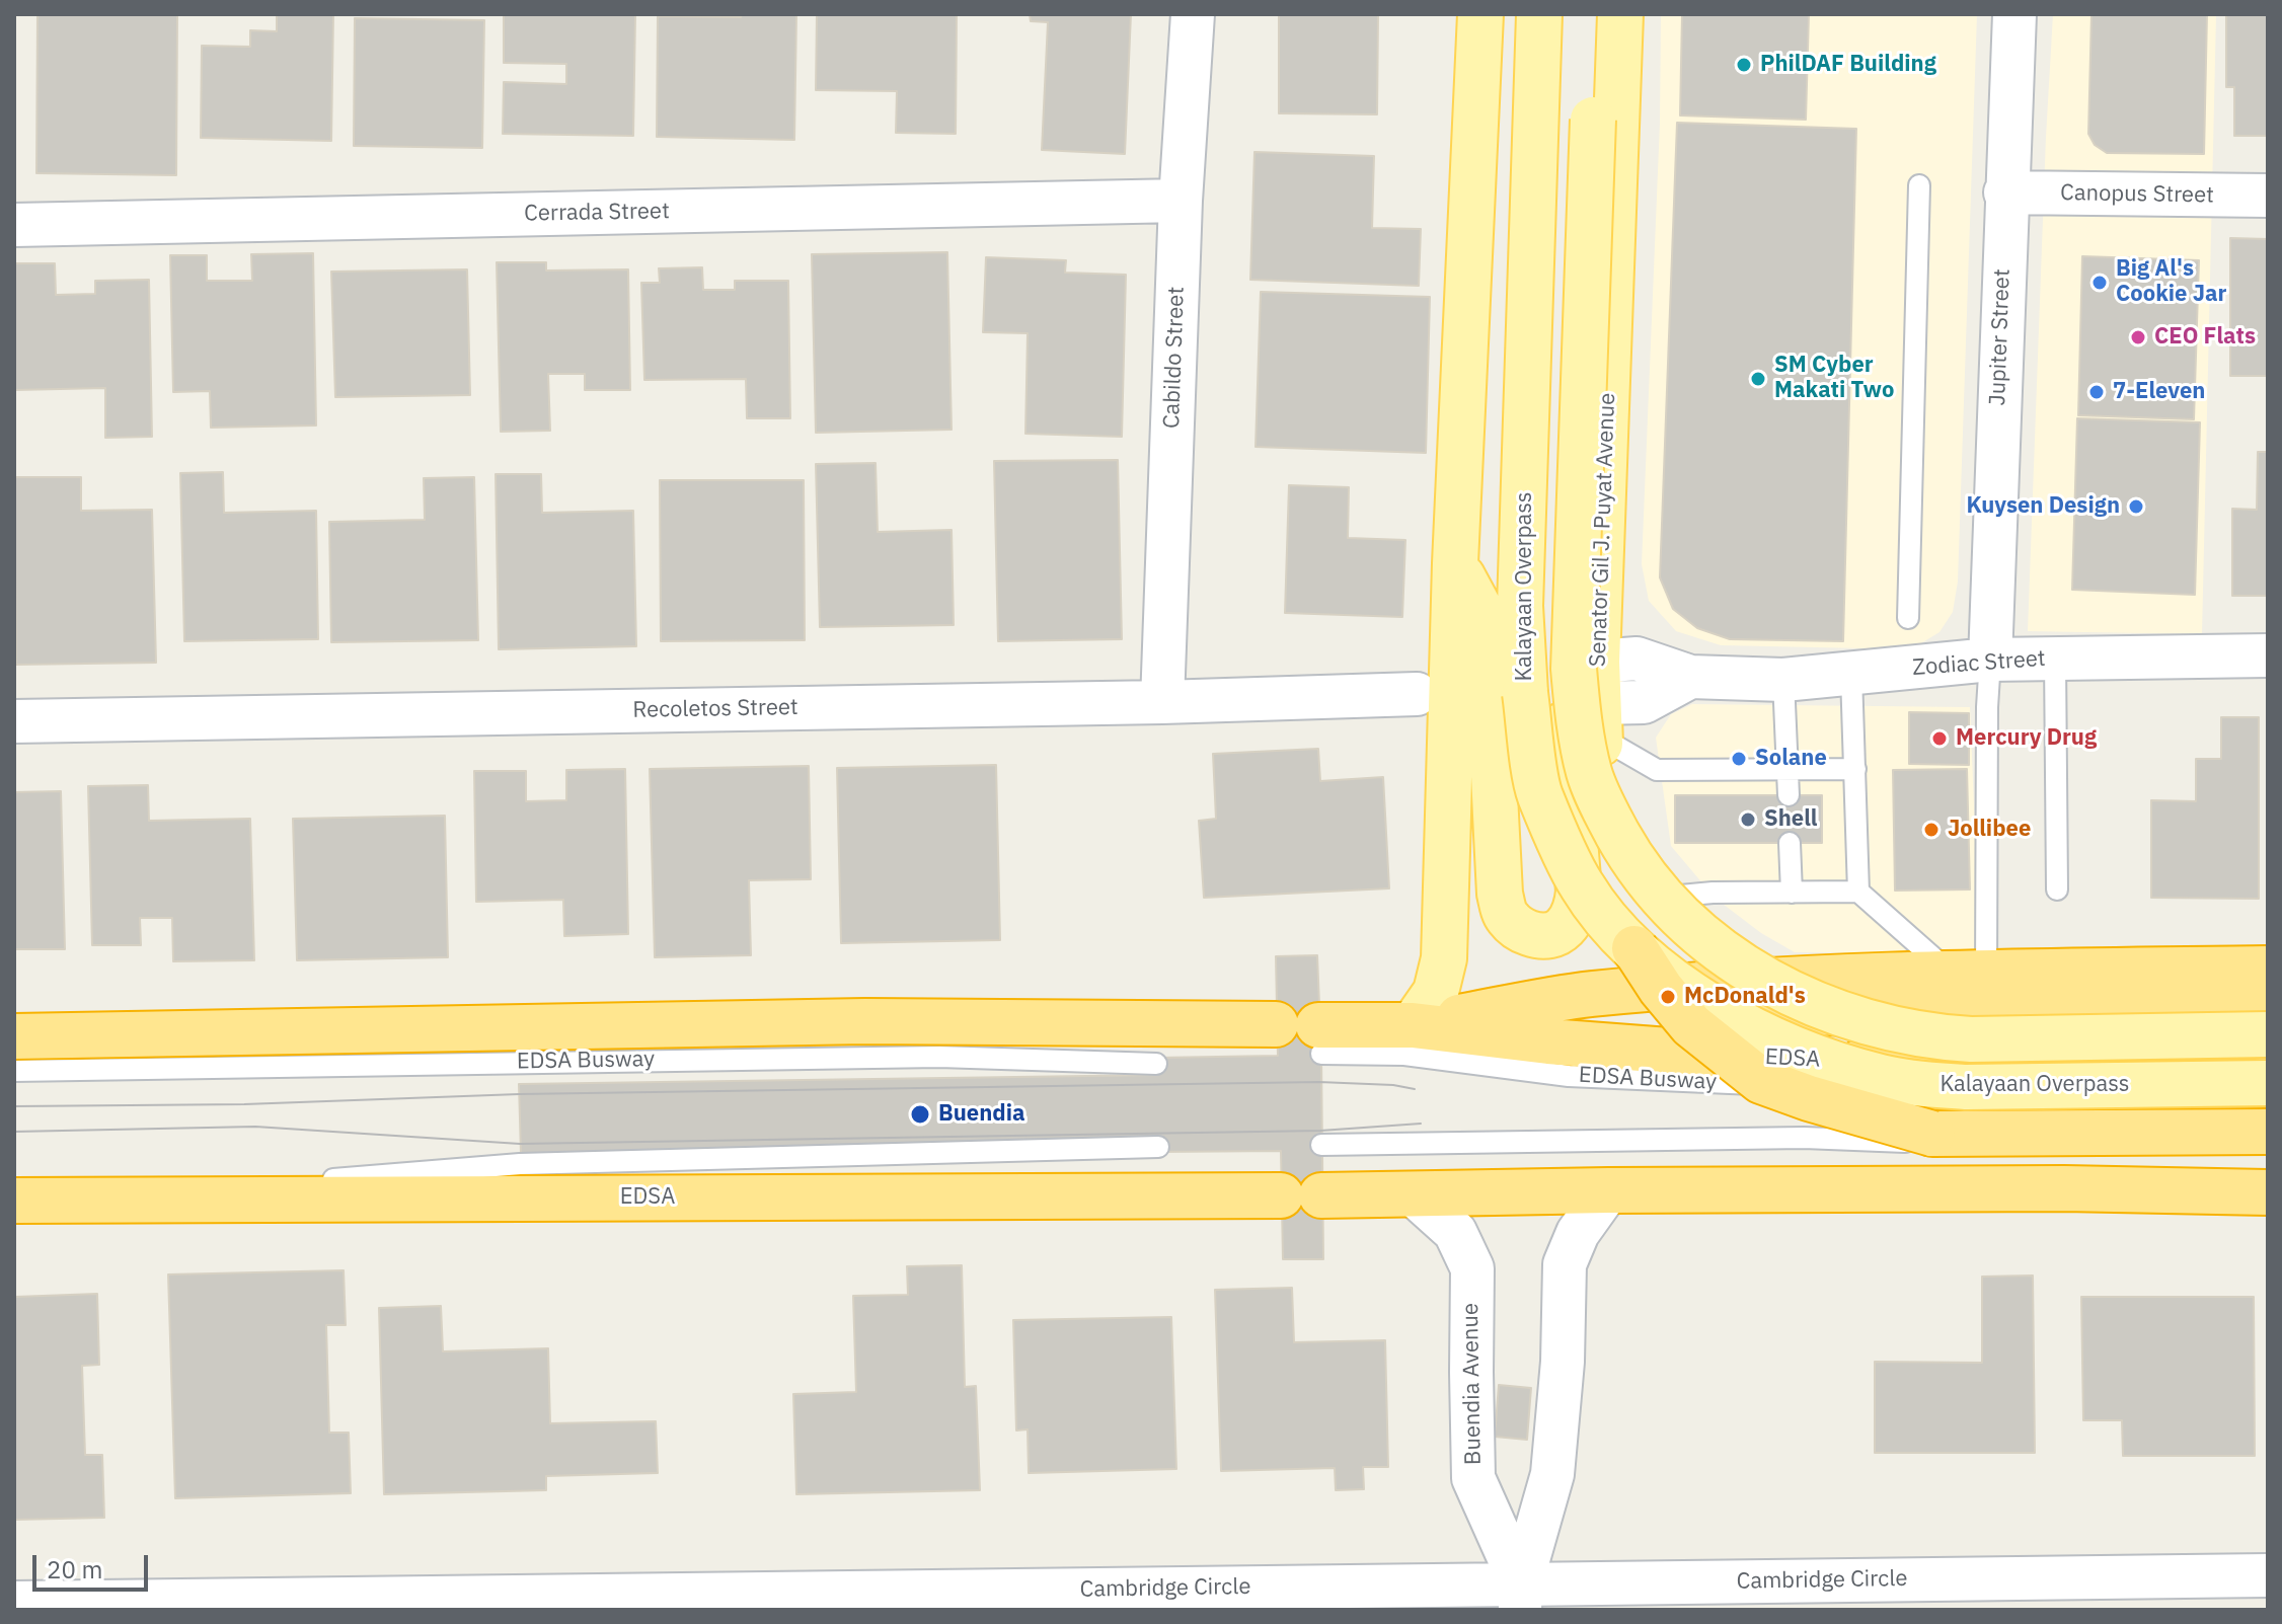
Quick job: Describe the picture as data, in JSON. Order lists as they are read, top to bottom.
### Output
{
  "streets": {
    "highway": ["EDSA"],
    "main road": ["Senator Gil J. Puyat Avenue", "Kalayaan Overpass"],
    "street": [
      "Canopus Street",
      "Cerrada Street",
      "Jupiter Street",
      "Cabildo Street",
      "Zodiac Street",
      "Recoletos Street",
      "Buendia Avenue",
      "Cambridge Circle"
    ],
    "lane": ["EDSA Busway"]
  },
  "crossings": [
    ["Canopus Street", "Jupiter Street"],
    ["Cerrada Street", "Cabildo Street"],
    ["Jupiter Street", "Zodiac Street"],
    ["Cabildo Street", "Recoletos Street"],
    ["Senator Gil J. Puyat Avenue", "Zodiac Street"],
    ["EDSA", "EDSA Busway"],
    ["EDSA", "Buendia Avenue"],
    ["Buendia Avenue", "Cambridge Circle"]
  ],
  "places": [
    "PhilDAF Building",
    "Big Al's Cookie Jar",
    "CEO Flats",
    "SM Cyber Makati Two",
    "7-Eleven",
    "Kuysen Design",
    "Mercury Drug",
    "Solane",
    "Shell",
    "Jollibee",
    "McDonald's",
    "Buendia"
  ],
  "scale_bar": "20 m"
}
